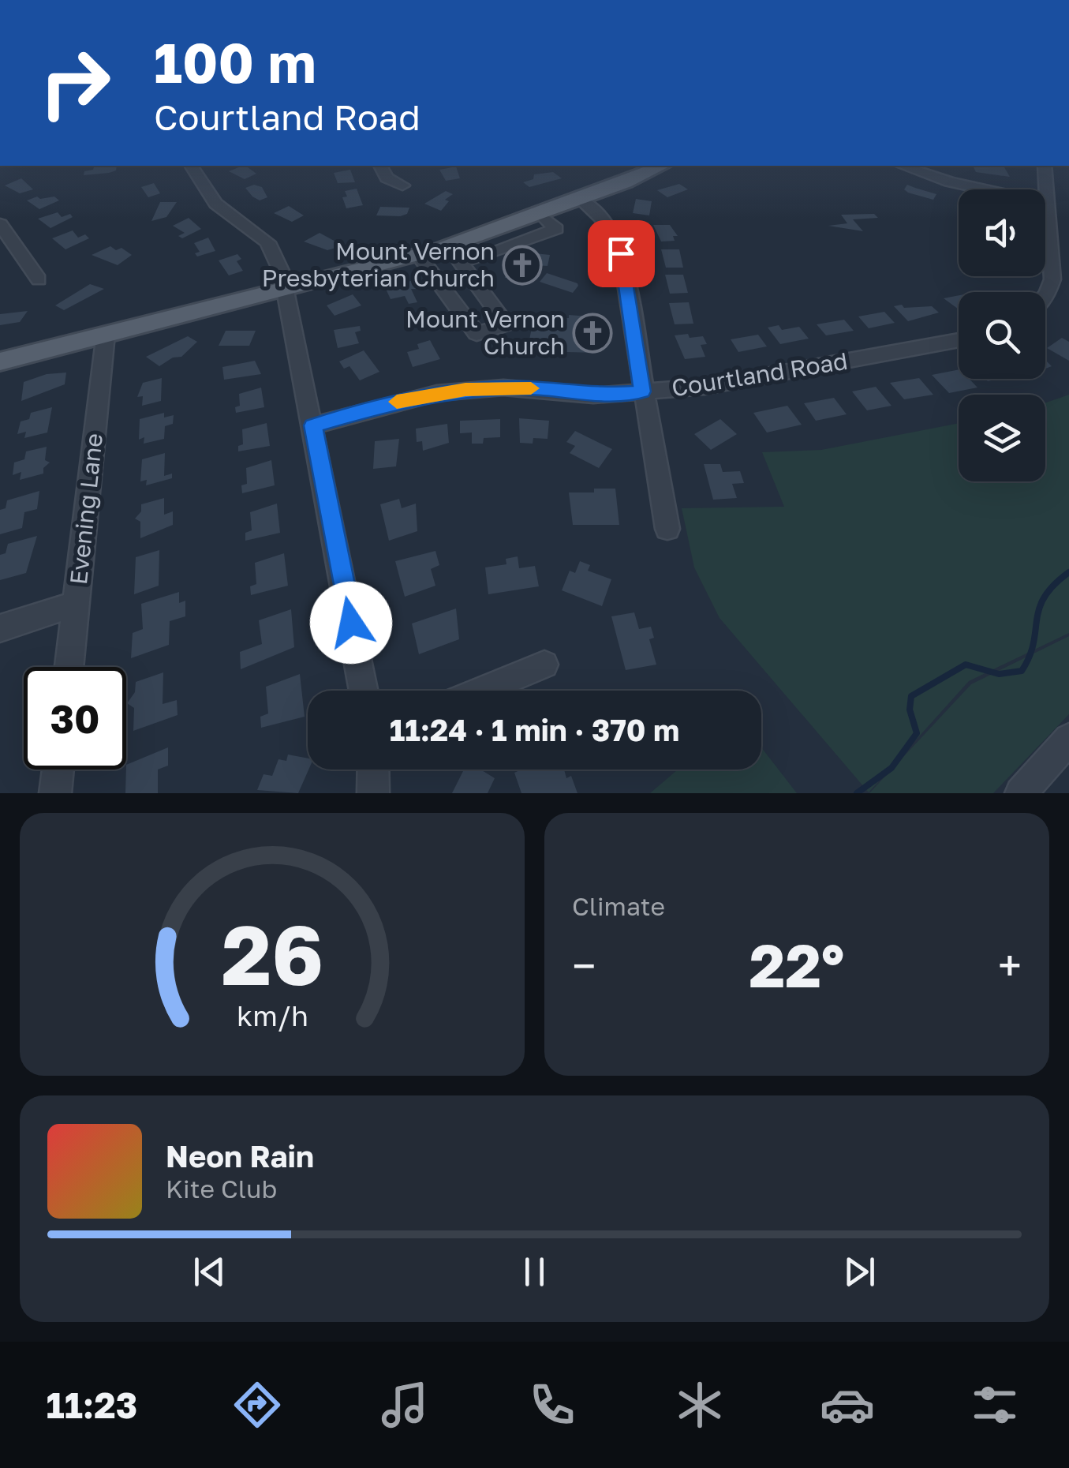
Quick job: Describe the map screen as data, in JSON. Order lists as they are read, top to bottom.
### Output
{
  "streets": {
    "street": ["Courtland Road", "Evening Lane"]
  },
  "places": {
    "church": ["Mount Vernon Presbyterian Church", "Mount Vernon Church"]
  },
  "page": {
    "turn": ["100 m", "Courtland Road"],
    "limit": "30",
    "trip": "11:24 · 1 min · 370 m",
    "tile": "Climate",
    "heat": ["−", "22°", "+"],
    "song": ["Neon Rain", "Kite Club"],
    "tabs": "11:23",
    "gauge": ["26", "km/h"]
  }
}
